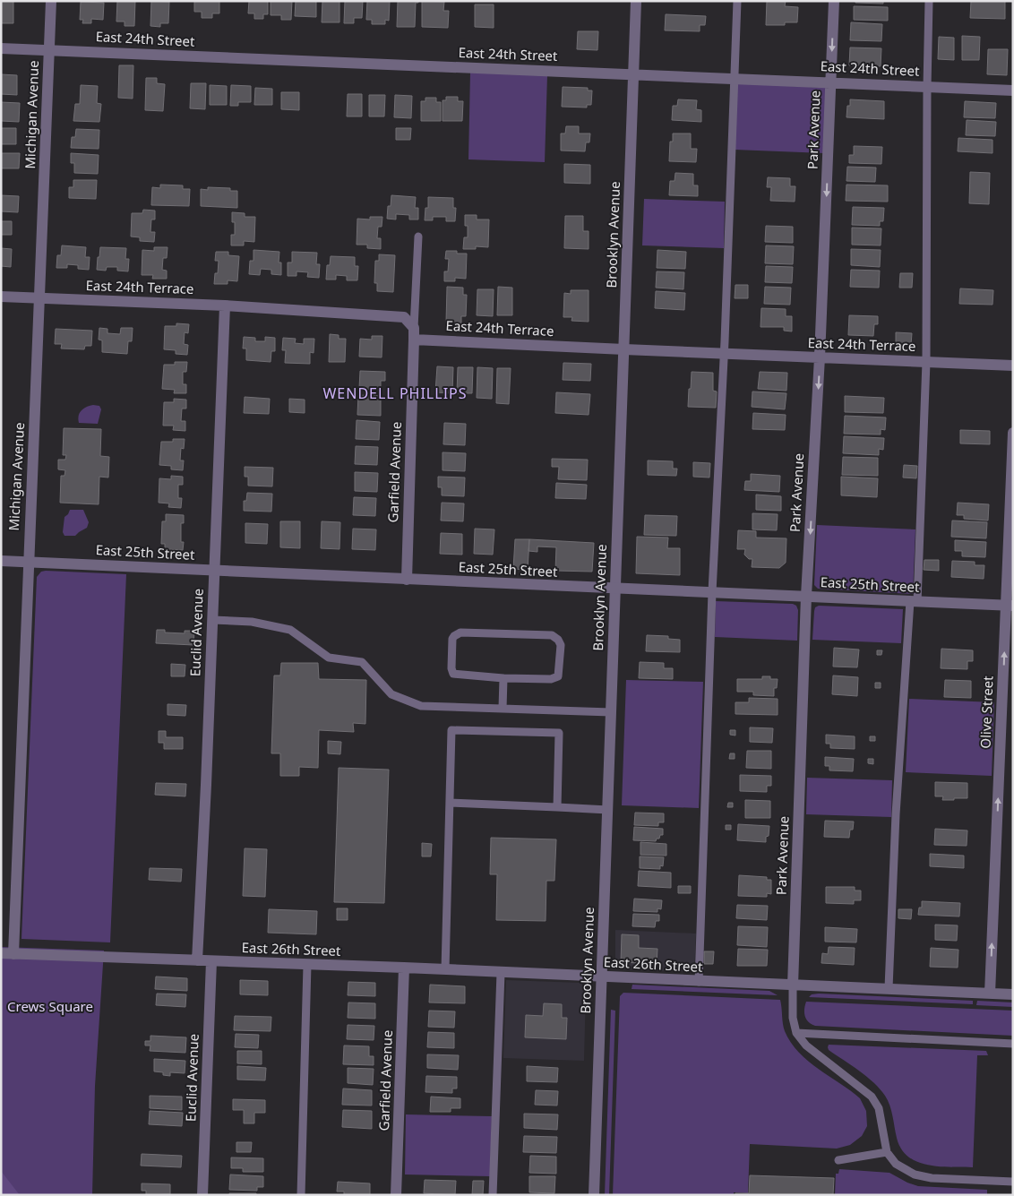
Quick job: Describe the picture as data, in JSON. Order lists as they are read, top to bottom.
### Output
{
  "streets": {
    "street": [
      "East 24th Street",
      "Michigan Avenue",
      "Park Avenue",
      "Brooklyn Avenue",
      "East 24th Terrace",
      "Garfield Avenue",
      "East 25th Street",
      "Euclid Avenue",
      "Olive Street",
      "East 26th Street"
    ]
  },
  "crossings": [
    ["East 24th Street", "Michigan Avenue"],
    ["East 24th Street", "Park Avenue"],
    ["East 24th Street", "Brooklyn Avenue"],
    ["Michigan Avenue", "East 24th Terrace"],
    ["Michigan Avenue", "East 25th Street"],
    ["Park Avenue", "East 24th Terrace"],
    ["Park Avenue", "East 25th Street"],
    ["Park Avenue", "East 26th Street"],
    ["Brooklyn Avenue", "East 24th Terrace"],
    ["Brooklyn Avenue", "East 25th Street"],
    ["Brooklyn Avenue", "East 26th Street"],
    ["East 24th Terrace", "Garfield Avenue"],
    ["East 24th Terrace", "Euclid Avenue"],
    ["Garfield Avenue", "East 25th Street"],
    ["Garfield Avenue", "East 26th Street"],
    ["East 25th Street", "Euclid Avenue"],
    ["East 25th Street", "Olive Street"],
    ["Euclid Avenue", "East 26th Street"],
    ["Olive Street", "East 26th Street"]
  ],
  "one_way": ["Park Avenue", "Olive Street"],
  "districts": ["WENDELL PHILLIPS"],
  "parks": ["Crews Square"]
}
